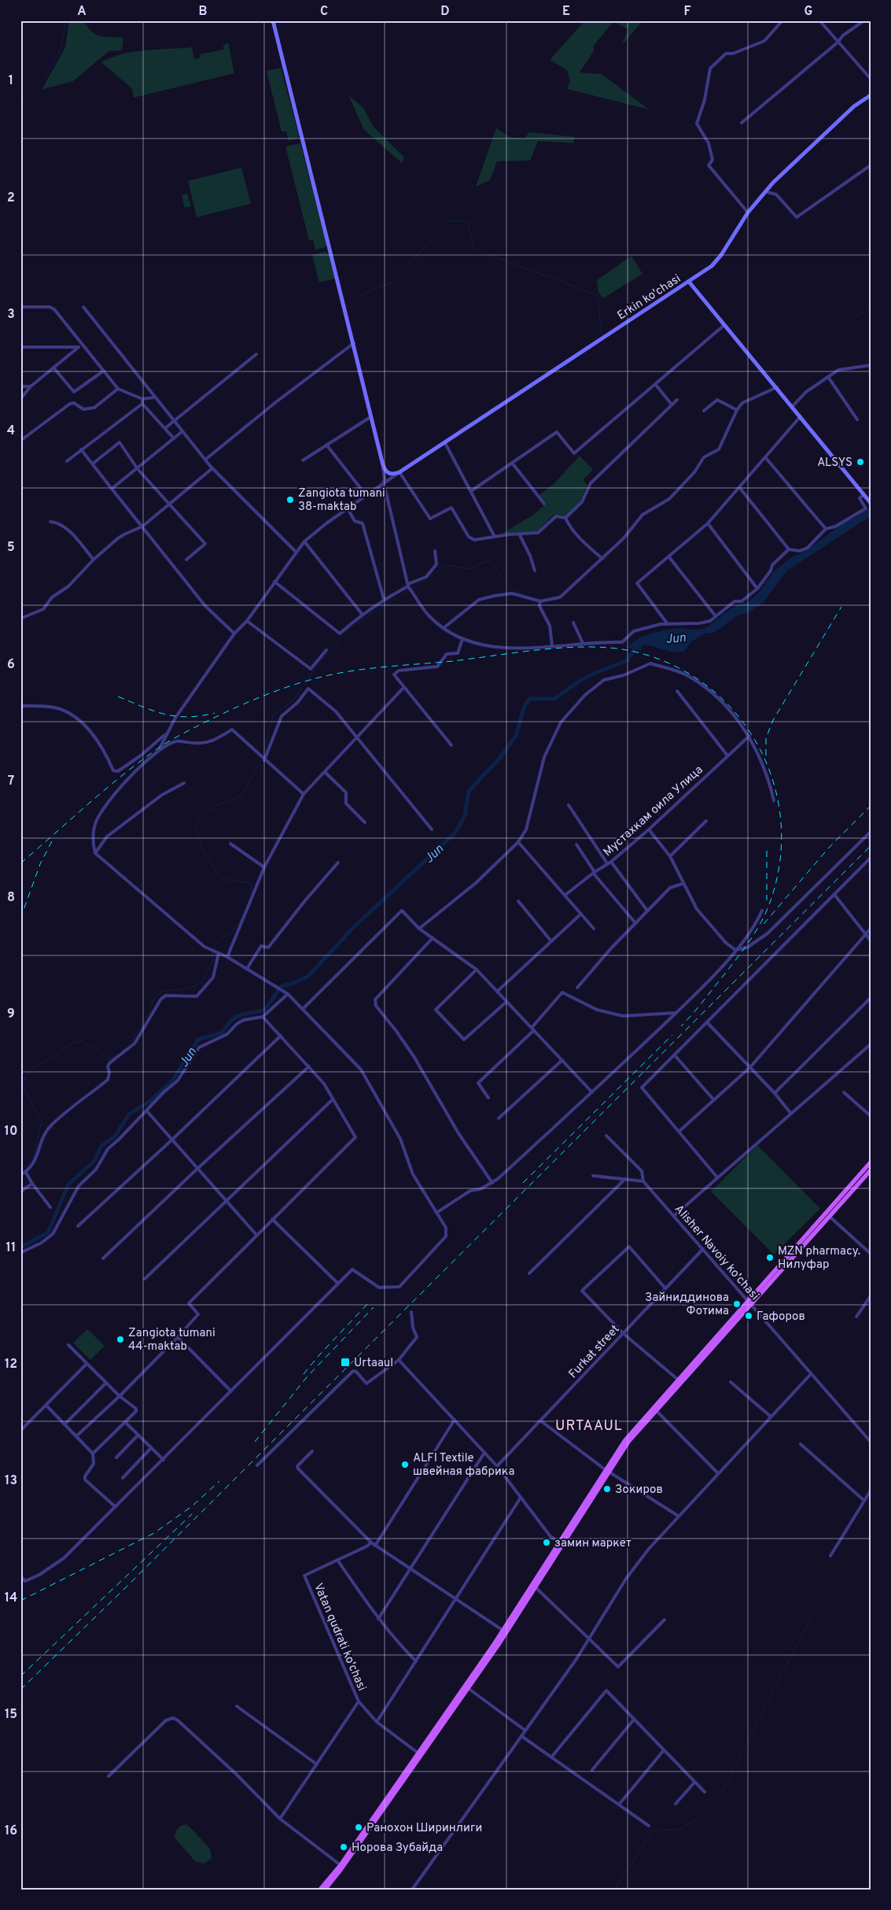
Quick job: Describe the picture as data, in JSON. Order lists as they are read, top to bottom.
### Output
{
  "streets": {
    "main road": ["Erkin ko'chasi"],
    "street": [
      "Мустахкам оила Улица",
      "Alisher Navoiy ko'chasi",
      "Furkat street",
      "Vatan qudrati ko'chasi"
    ]
  },
  "crossings": [
    ["Alisher Navoiy ko'chasi", "Furkat street"]
  ],
  "districts": ["URTAAUL"],
  "water": ["Jun"],
  "places": {
    "other": [
      "ALSYS",
      "Zangiota tumani 38-maktab",
      "MZN pharmacy. Нилуфар",
      "Зайниддинова Фотима",
      "Гафоров",
      "Zangiota tumani 44-maktab",
      "ALFI Textile швейная фабрика",
      "Зокиров",
      "замин маркет",
      "Ранохон Ширинлиги",
      "Норова Зубайда"
    ],
    "transit": ["Urtaaul"]
  },
  "grid": {
    "columns": [
      "A",
      "B",
      "C",
      "D",
      "E",
      "F",
      "G"
    ],
    "rows": [
      "1",
      "2",
      "3",
      "4",
      "5",
      "6",
      "7",
      "8",
      "9",
      "10",
      "11",
      "12",
      "13",
      "14",
      "15",
      "16"
    ]
  }
}
